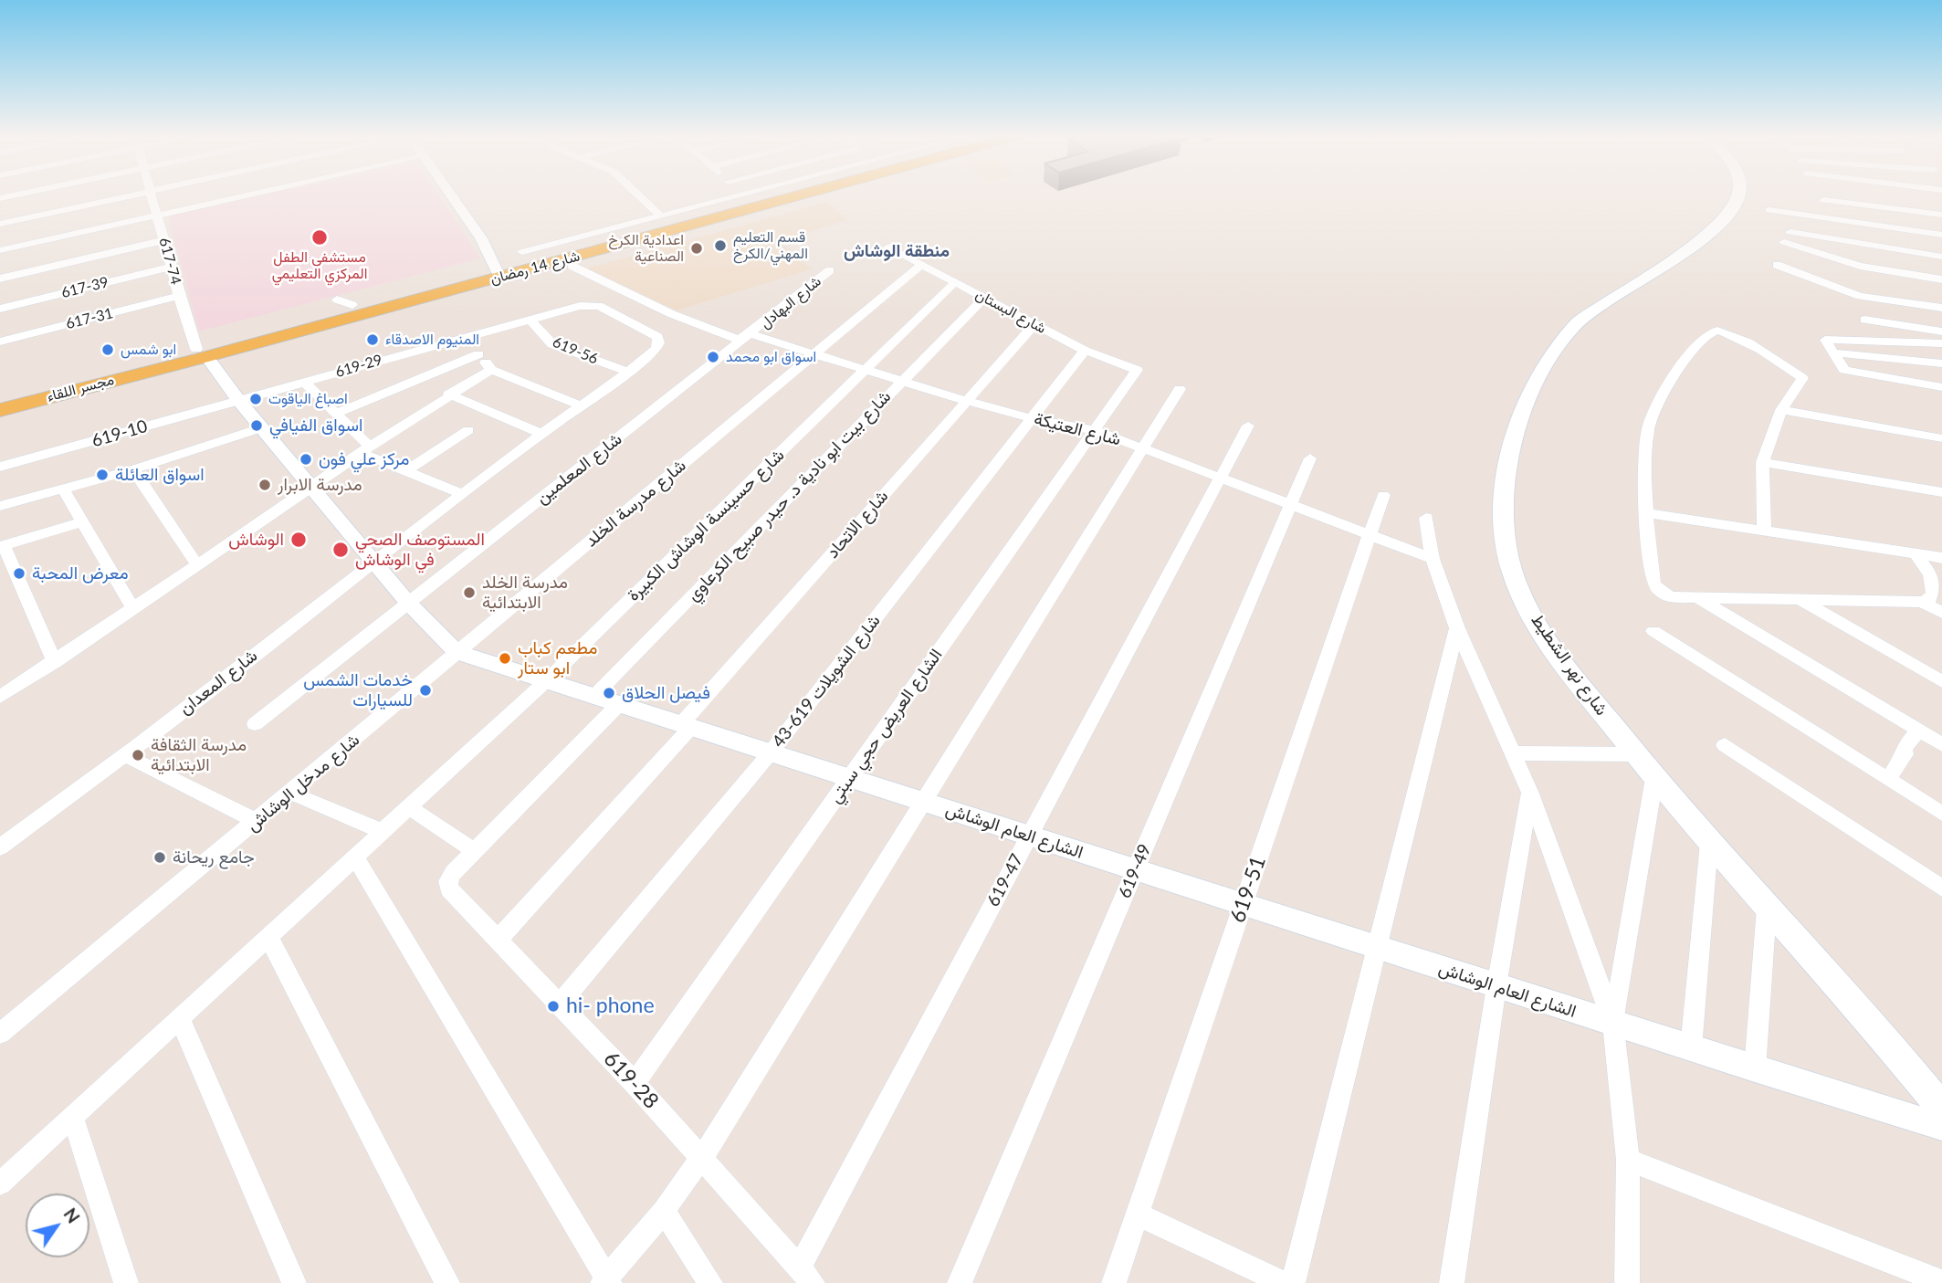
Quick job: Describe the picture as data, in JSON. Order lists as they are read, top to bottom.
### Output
{
  "streets": {
    "main road": ["شارع 14 رمضان", "مجسر اللقاء", "شارع نهر الشطيط"],
    "street": [
      "617-74",
      "617-39",
      "شارع البهادل",
      "شارع البستان",
      "617-31",
      "619-56",
      "619-29",
      "شارع العتيکة",
      "619-10",
      "شارع المعلمين",
      "شارع بيت ابو نادية د. حيدر صبيح الكرعاوي",
      "شارع مدرسة الخلد",
      "شارع الاتحاد",
      "شارع حسينسة الوشاش الكبيرة",
      "شارع الشويلات 619-43",
      "شارع المعدان",
      "الشارع العريض حجي سبتي",
      "شارع مدخل الوشاش",
      "الشارع العام الوشاش",
      "619-49",
      "619-47",
      "619-51",
      "619-28"
    ]
  },
  "crossings": [
    ["617-74", "شارع 14 رمضان"],
    ["617-74", "617-39"],
    ["617-74", "617-31"],
    ["617-74", "الشارع العام الوشاش"],
    ["شارع 14 رمضان", "مجسر اللقاء"],
    ["شارع 14 رمضان", "الشارع العام الوشاش"],
    ["شارع البهادل", "شارع العتيکة"],
    ["شارع البهادل", "شارع المعلمين"],
    ["شارع البستان", "شارع بيت ابو نادية د. حيدر صبيح الكرعاوي"],
    ["شارع البستان", "شارع مدرسة الخلد"],
    ["شارع البستان", "شارع الاتحاد"],
    ["شارع البستان", "شارع حسينسة الوشاش الكبيرة"],
    ["شارع البستان", "شارع الشويلات 619-43"],
    ["شارع البستان", "الشارع العريض حجي سبتي"],
    ["619-56", "619-29"],
    ["619-56", "شارع المعدان"],
    ["619-29", "619-10"],
    ["619-29", "شارع المعدان"],
    ["619-29", "الشارع العام الوشاش"],
    ["شارع العتيکة", "شارع المعلمين"],
    ["شارع العتيکة", "شارع بيت ابو نادية د. حيدر صبيح الكرعاوي"],
    ["شارع العتيکة", "شارع مدرسة الخلد"],
    ["شارع العتيکة", "شارع الاتحاد"],
    ["شارع العتيکة", "شارع حسينسة الوشاش الكبيرة"],
    ["شارع العتيکة", "شارع الشويلات 619-43"],
    ["شارع العتيکة", "الشارع العريض حجي سبتي"],
    ["شارع العتيکة", "619-49"],
    ["شارع العتيکة", "619-47"],
    ["شارع العتيکة", "619-51"],
    ["619-10", "الشارع العام الوشاش"],
    ["شارع المعلمين", "الشارع العام الوشاش"],
    ["شارع بيت ابو نادية د. حيدر صبيح الكرعاوي", "الشارع العام الوشاش"],
    ["شارع مدرسة الخلد", "شارع مدخل الوشاش"],
    ["شارع مدرسة الخلد", "الشارع العام الوشاش"],
    ["شارع الاتحاد", "الشارع العام الوشاش"],
    ["شارع الاتحاد", "619-28"],
    ["شارع حسينسة الوشاش الكبيرة", "الشارع العام الوشاش"],
    ["شارع الشويلات 619-43", "الشارع العام الوشاش"],
    ["شارع الشويلات 619-43", "619-28"],
    ["شارع المعدان", "الشارع العام الوشاش"],
    ["الشارع العريض حجي سبتي", "الشارع العام الوشاش"],
    ["الشارع العريض حجي سبتي", "619-28"],
    ["شارع مدخل الوشاش", "الشارع العام الوشاش"],
    ["الشارع العام الوشاش", "619-49"],
    ["الشارع العام الوشاش", "619-47"],
    ["الشارع العام الوشاش", "619-51"],
    ["619-47", "619-28"]
  ],
  "districts": ["منطقة الوشاش"],
  "places": [
    "مستشفى الطفل المركزي التعليمي",
    "قسم التعليم المهني/الكرخ",
    "اعدادية الكرخ الصناعية",
    "المنيوم الاصدقاء",
    "ابو شمس",
    "اسواق ابو محمد",
    "اصباغ الياقوت",
    "اسواق الفيافي",
    "مركز علي فون",
    "اسواق العائلة",
    "مدرسة الابرار",
    "الوشاش",
    "المستوصف الصحي في الوشاش",
    "معرض المحبة",
    "مدرسة الخلد الابتدائية",
    "مطعم كباب ابو ستار",
    "خدمات الشمس للسيارات",
    "فيصل الحلاق",
    "مدرسة الثقافة الابتدائية",
    "جامع ريحانة",
    "hi- phone"
  ],
  "north": "top right"
}
